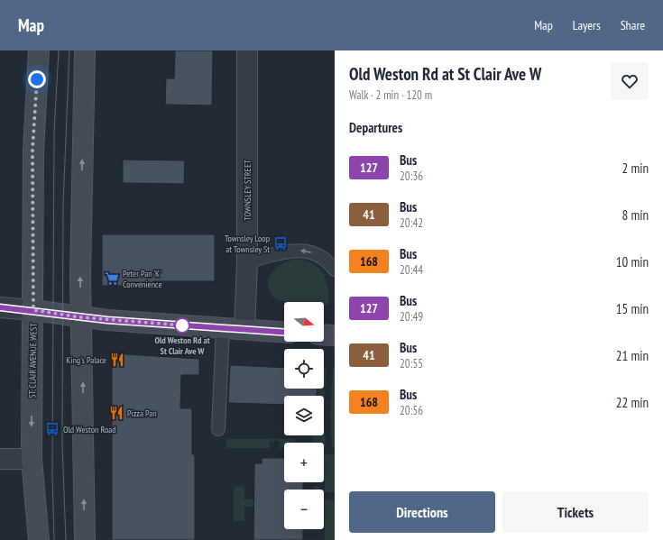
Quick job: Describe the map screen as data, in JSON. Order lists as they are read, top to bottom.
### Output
{
  "streets": {
    "main road": ["ST. CLAIR AVENUE WEST"],
    "street": ["TOWNSLEY STREET"]
  },
  "places": {
    "bus stop": ["Townsley Loop at Townsley St", "Old Weston Road"],
    "supermarket": ["Peter Pan 'K' Convenience"],
    "other": ["Old Weston Rd at St Clair Ave W"],
    "restaurant": ["King's Palace", "Pizza Pan"]
  },
  "lines": ["bus line 127"],
  "north": "right",
  "page": {
    "header": "Map",
    "nav": ["Map", "Layers", "Share"],
    "heading": [
      ["Old Weston Rd at St Clair Ave W", "Walk · 2 min · 120 m"],
      "Departures"
    ],
    "list": [
      {
        "mark": "127",
        "name": "Bus",
        "note": "20:36",
        "value": "2 min"
      },
      {
        "mark": "41",
        "name": "Bus",
        "note": "20:42",
        "value": "8 min"
      },
      {
        "mark": "168",
        "name": "Bus",
        "note": "20:44",
        "value": "10 min"
      },
      {
        "mark": "127",
        "name": "Bus",
        "note": "20:49",
        "value": "15 min"
      },
      {
        "mark": "41",
        "name": "Bus",
        "note": "20:55",
        "value": "21 min"
      },
      {
        "mark": "168",
        "name": "Bus",
        "note": "20:56",
        "value": "22 min"
      }
    ],
    "map_buttons": ["+", "−"],
    "buttons": ["Directions", "Tickets"]
  }
}
